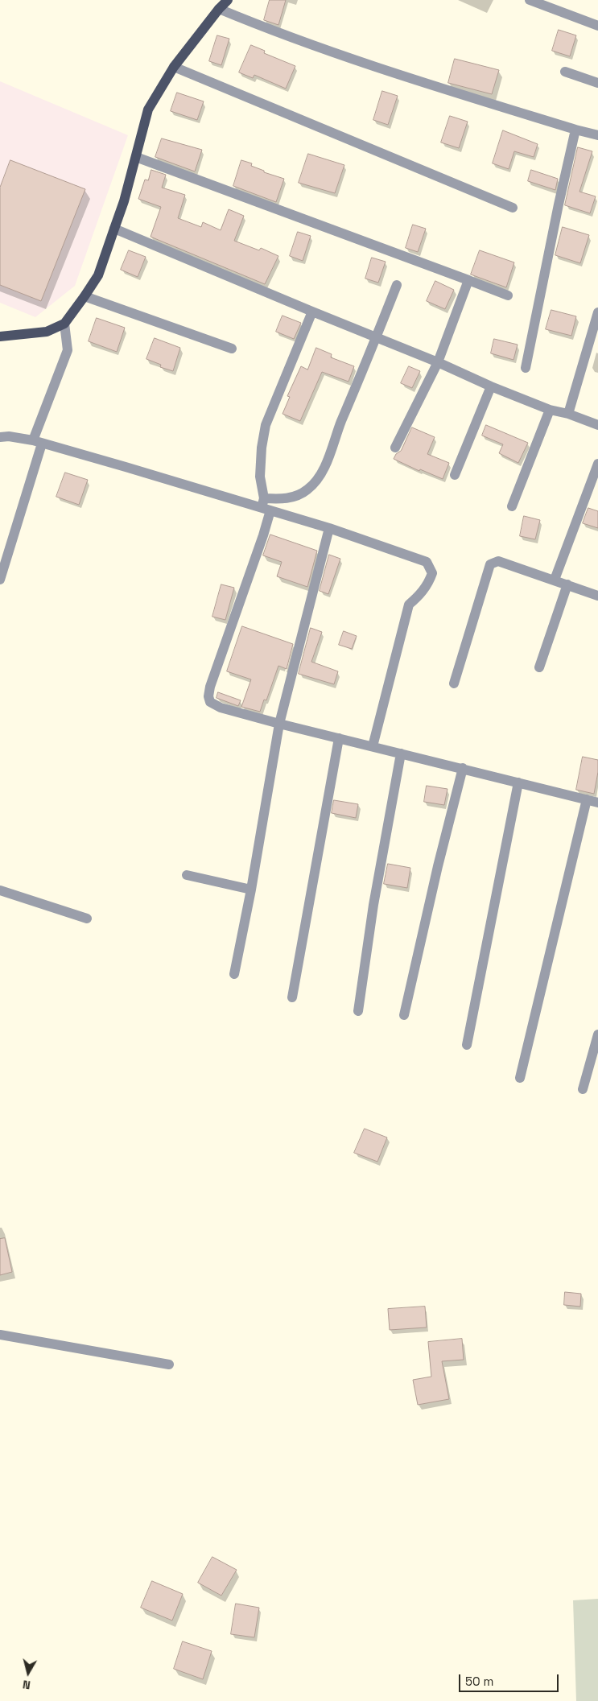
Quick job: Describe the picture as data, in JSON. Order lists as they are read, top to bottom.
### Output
{
  "scale_bar": "50 m",
  "north": "bottom"
}
